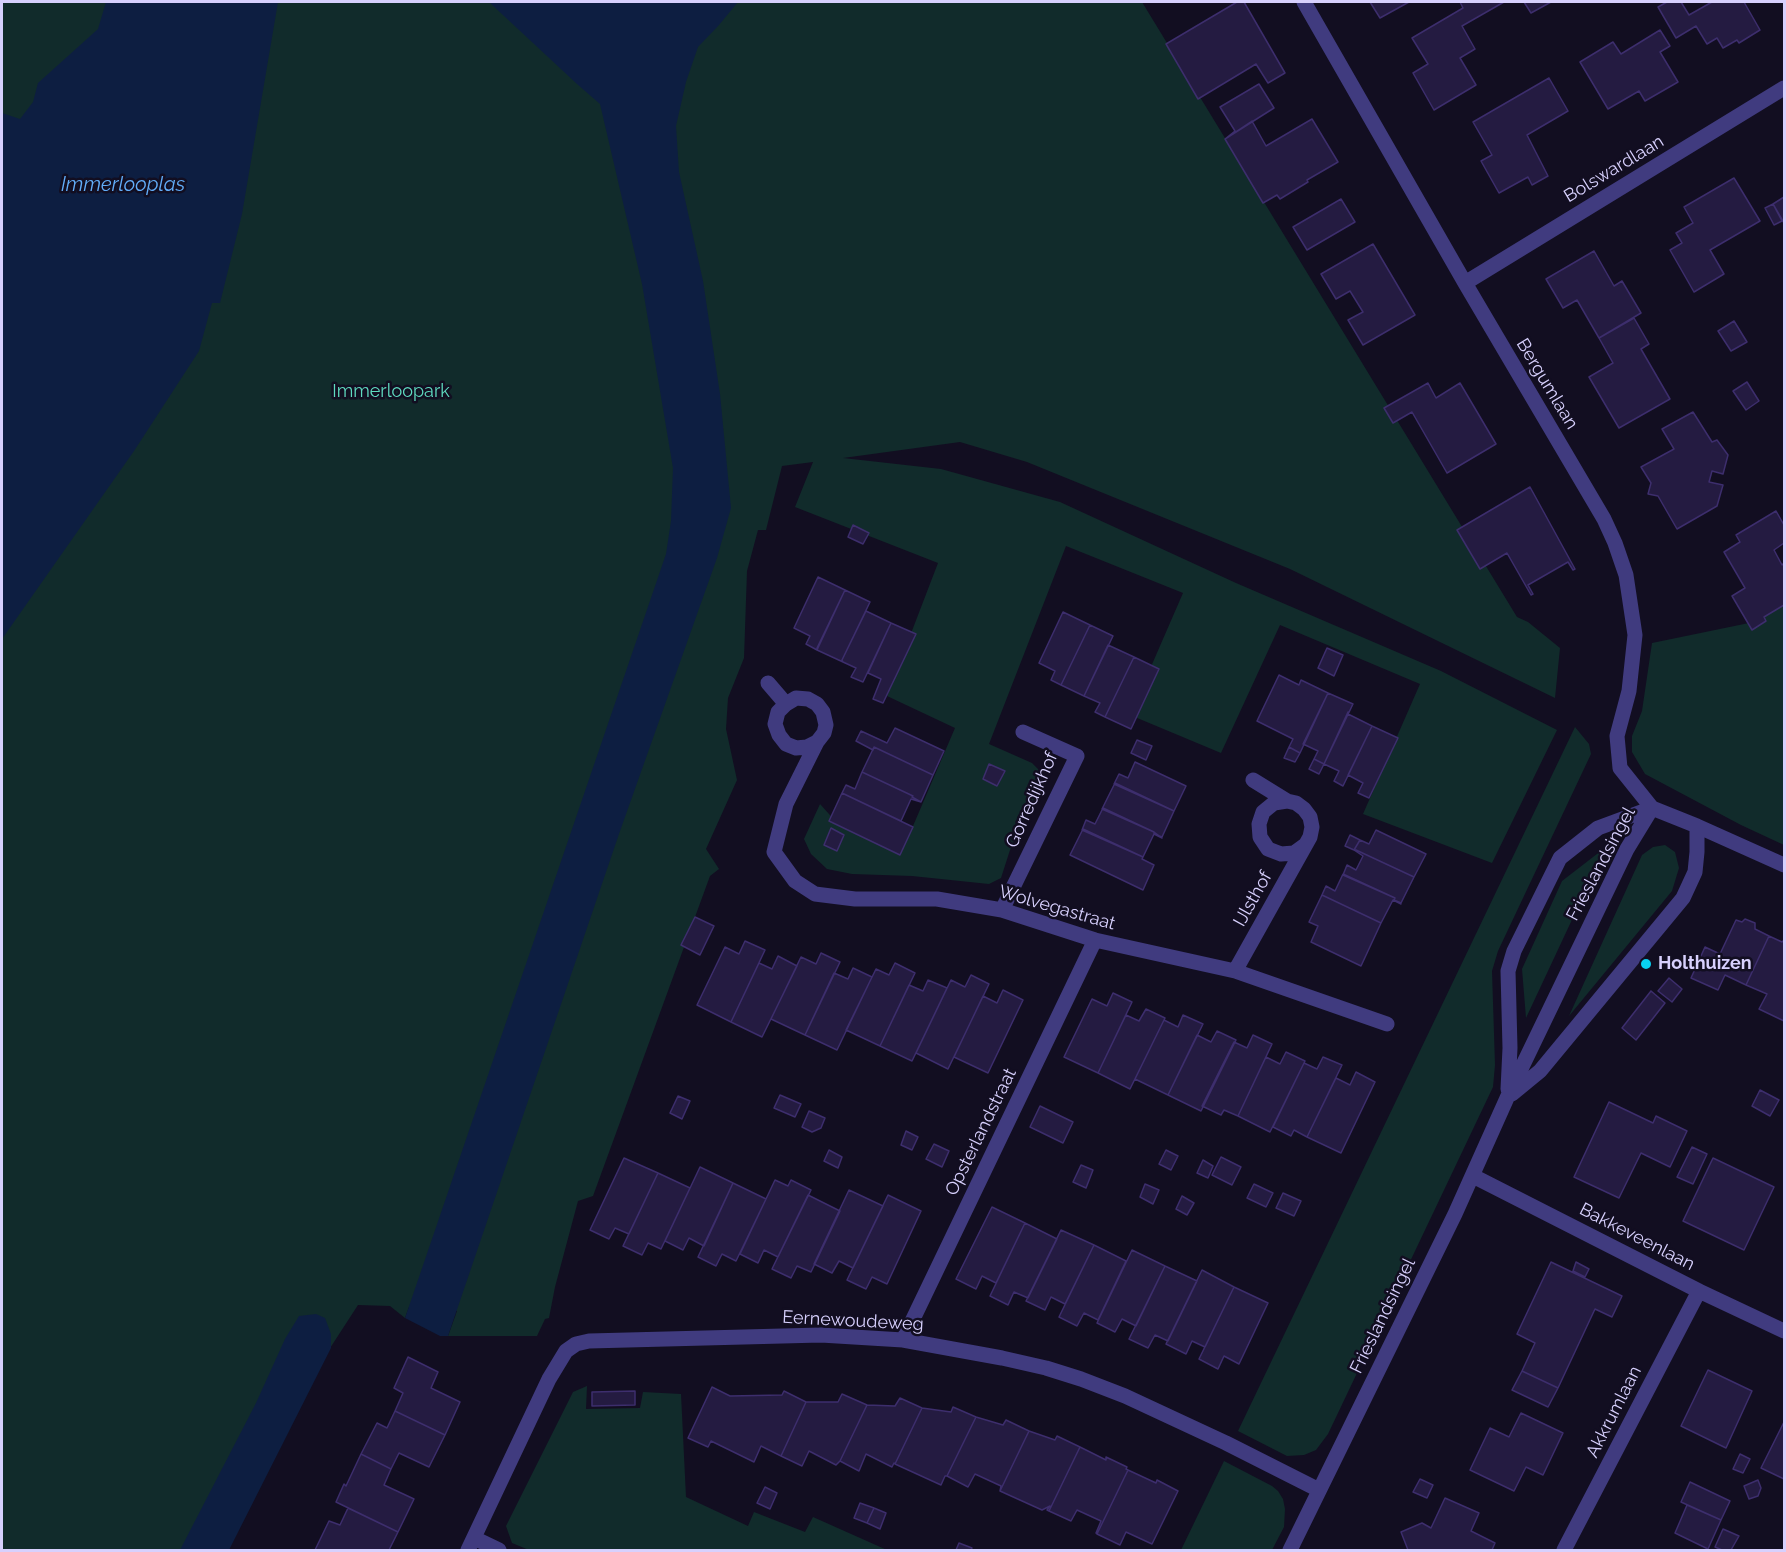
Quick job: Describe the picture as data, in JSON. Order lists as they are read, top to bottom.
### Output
{
  "streets": {
    "street": [
      "Bolswardlaan",
      "Bergumlaan",
      "Gorredijkhof",
      "Frieslandsingel",
      "IJlsthof",
      "Wolvegastraat",
      "Opsterlandstraat",
      "Bakkeveenlaan",
      "Eernewoudeweg",
      "Akkrumlaan"
    ]
  },
  "crossings": [
    ["Bolswardlaan", "Bergumlaan"],
    ["Bergumlaan", "Frieslandsingel"],
    ["Gorredijkhof", "Wolvegastraat"],
    ["Frieslandsingel", "Bakkeveenlaan"],
    ["Frieslandsingel", "Eernewoudeweg"],
    ["IJlsthof", "Wolvegastraat"],
    ["Wolvegastraat", "Opsterlandstraat"],
    ["Opsterlandstraat", "Eernewoudeweg"],
    ["Bakkeveenlaan", "Akkrumlaan"]
  ],
  "water": ["Immerlooplas"],
  "parks": ["Immerloopark"],
  "places": ["Holthuizen"]
}
